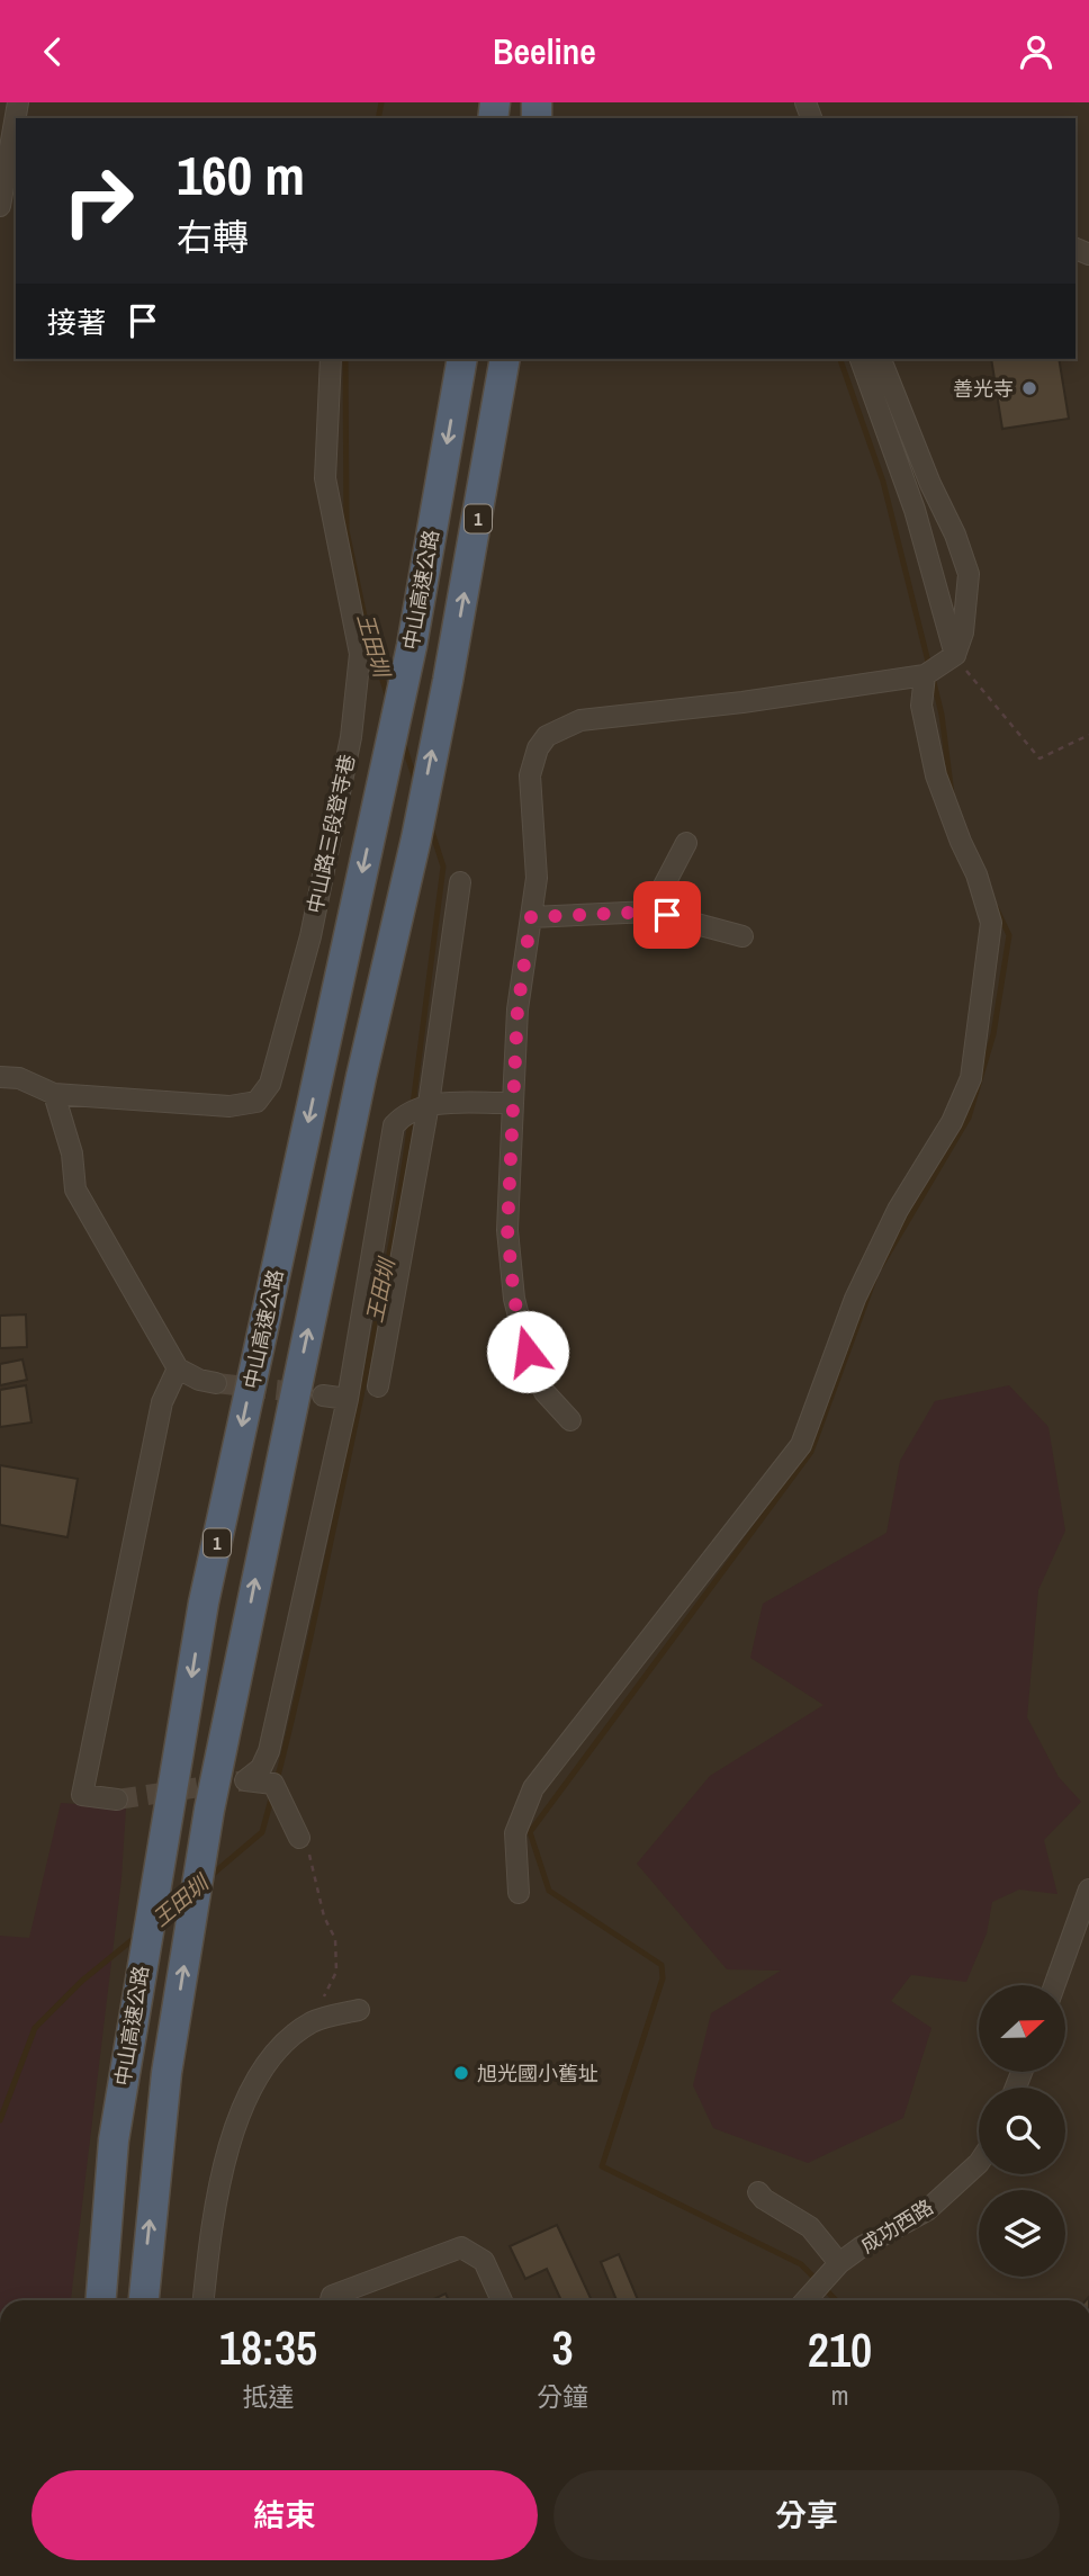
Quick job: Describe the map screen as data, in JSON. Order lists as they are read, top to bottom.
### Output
{
  "streets": {
    "highway": ["1", "中山高速公路"],
    "street": ["中山路三段登寺巷", "成功西路"]
  },
  "water": ["王田圳"],
  "places": ["善光寺", "旭光國小舊址"],
  "north": "right",
  "page": {
    "header": "Beeline",
    "turn": ["160 m", "右轉"],
    "then": "接著",
    "eta": [
      "18:35",
      "抵達",
      "3",
      "分鐘",
      "210",
      "m"
    ],
    "buttons": ["結束", "分享"]
  }
}
